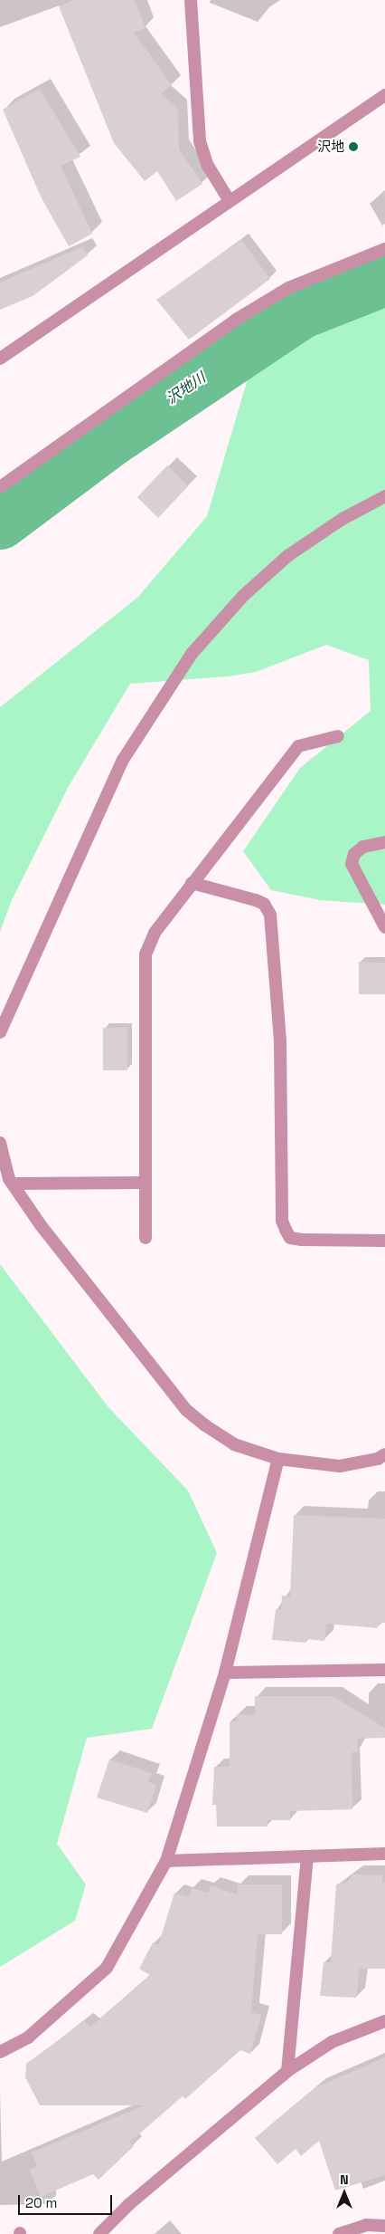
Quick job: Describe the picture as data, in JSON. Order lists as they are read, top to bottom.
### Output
{
  "water": ["沢地川"],
  "places": ["沢地"],
  "scale_bar": "20 m",
  "north": "top"
}
